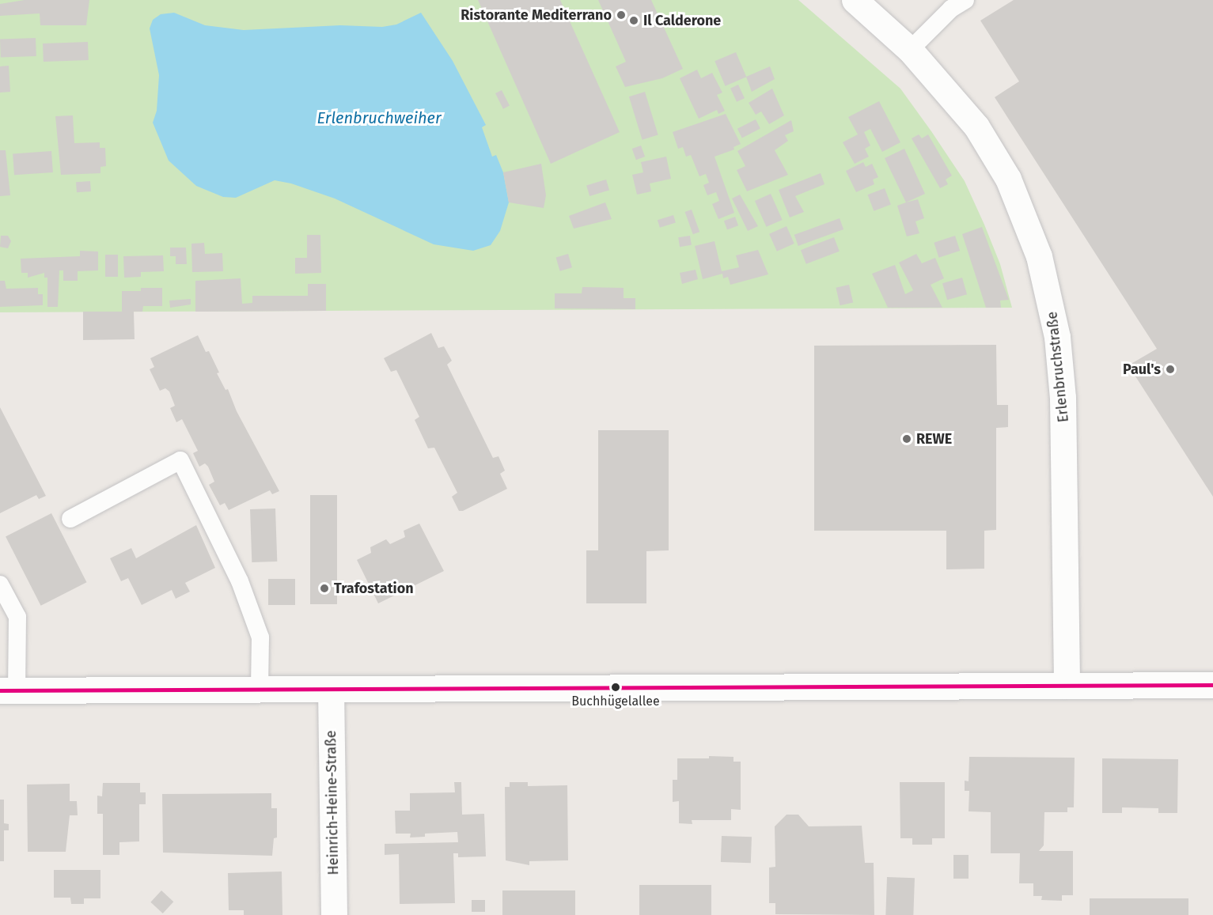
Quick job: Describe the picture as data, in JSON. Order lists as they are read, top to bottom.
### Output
{
  "streets": {
    "street": ["Erlenbruchstraße", "Heinrich-Heine-Straße"]
  },
  "water": ["Erlenbruchweiher"],
  "places": [
    "Ristorante Mediterrano",
    "Il Calderone",
    "Paul's",
    "REWE",
    "Trafostation",
    "Buchhügelallee"
  ]
}
